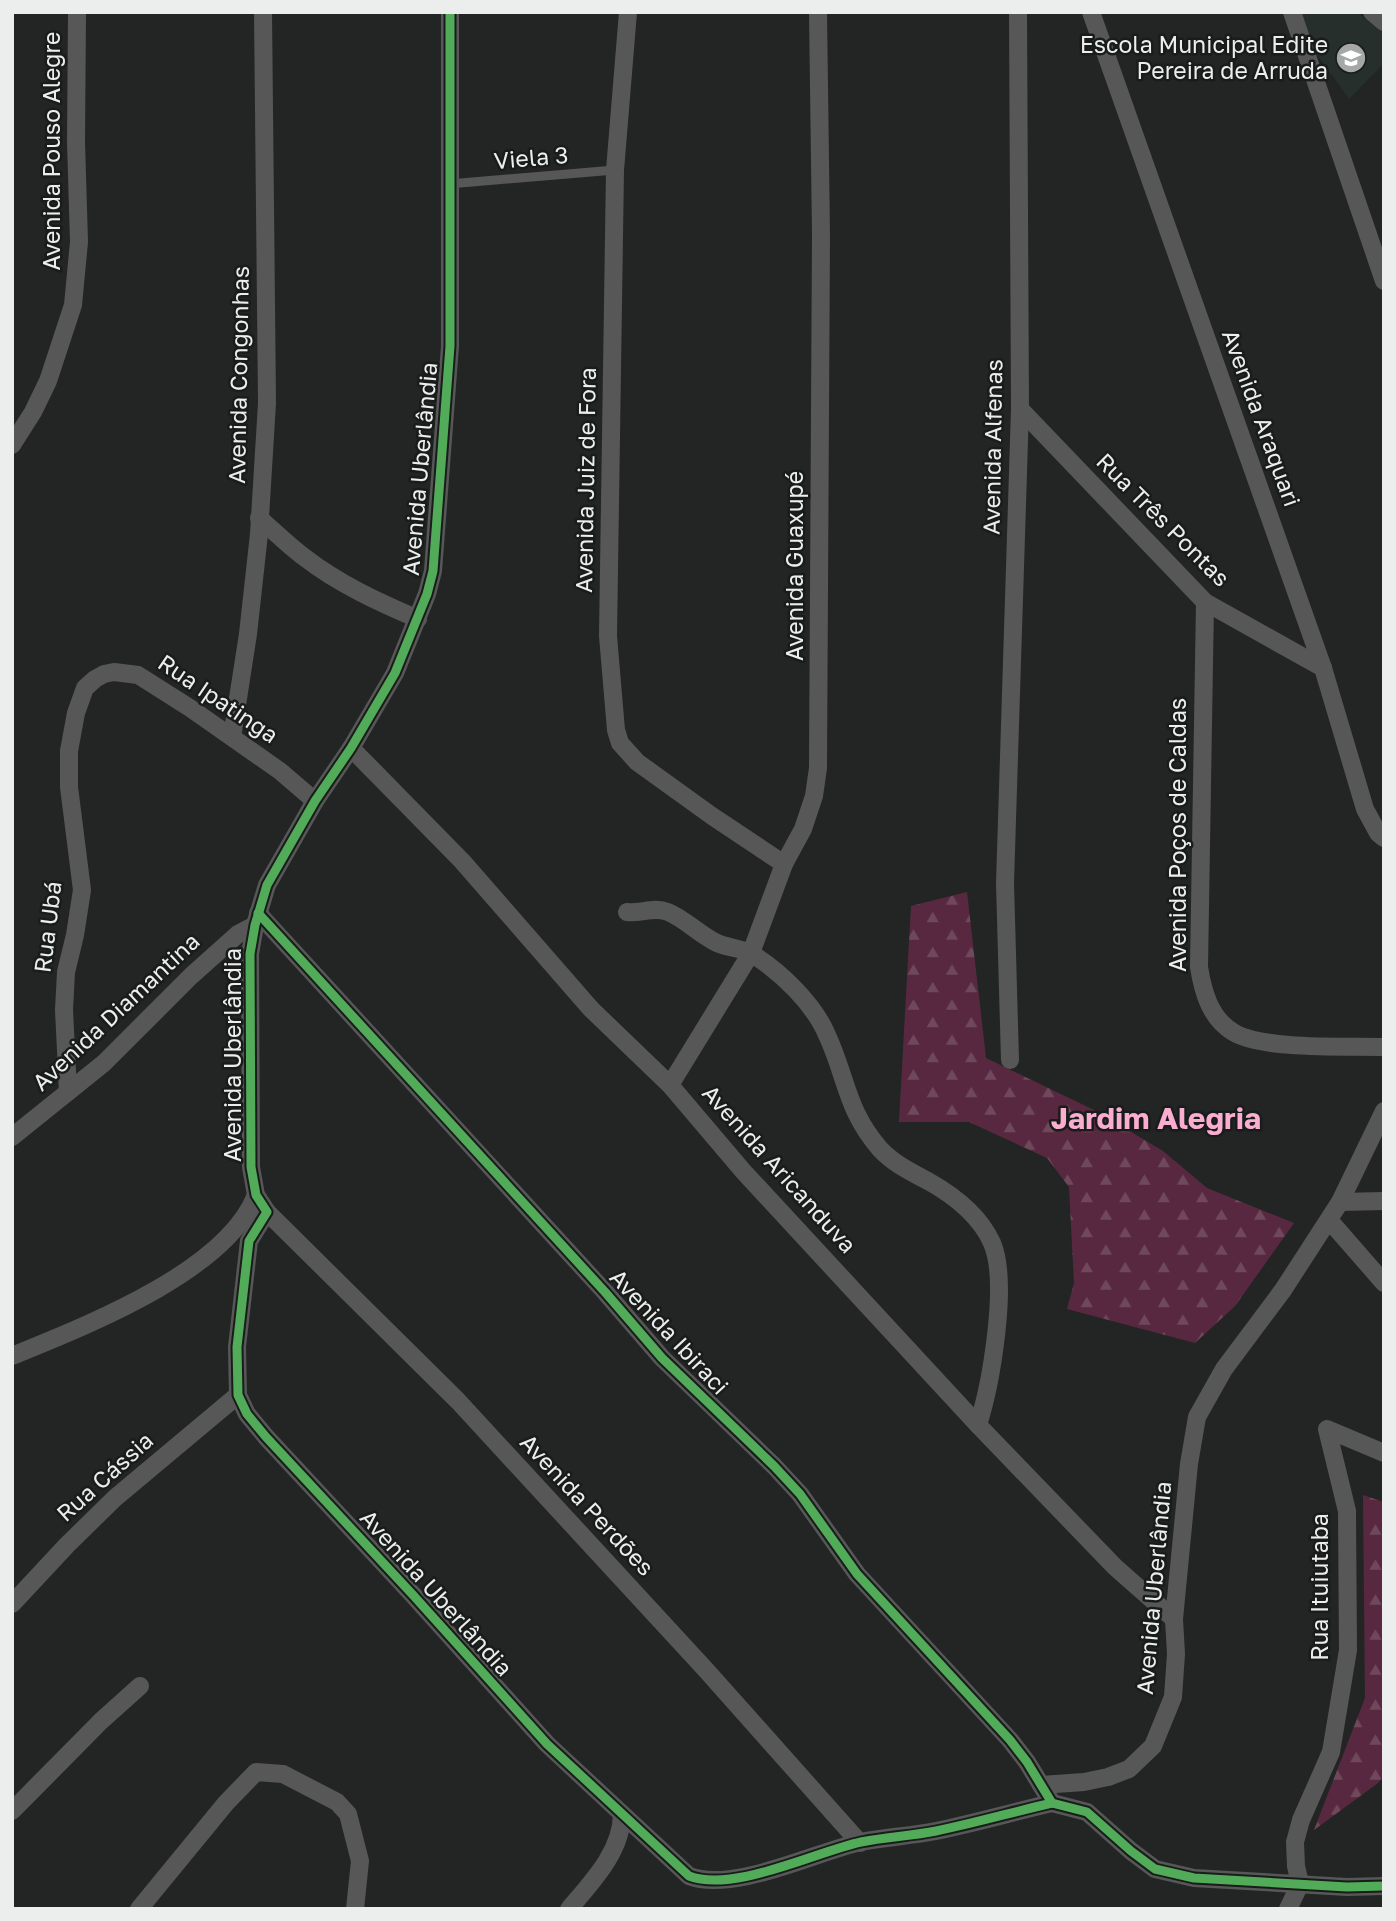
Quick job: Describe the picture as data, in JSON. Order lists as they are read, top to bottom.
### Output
{
  "streets": {
    "street": [
      "Avenida Pouso Alegre",
      "Avenida Congonhas",
      "Avenida Araquari",
      "Avenida Alfenas",
      "Avenida Uberlândia",
      "Avenida Juiz de Fora",
      "Rua Três Pontas",
      "Avenida Guaxupé",
      "Rua Ipatinga",
      "Avenida Poços de Caldas",
      "Rua Ubá",
      "Avenida Diamantina",
      "Avenida Aricanduva",
      "Avenida Ibiraci",
      "Rua Cássia",
      "Avenida Perdões",
      "Rua Ituiutaba"
    ],
    "lane": ["Viela 3"]
  },
  "crossings": [
    ["Viela 3", "Avenida Uberlândia"],
    ["Viela 3", "Avenida Juiz de Fora"],
    ["Avenida Congonhas", "Rua Ipatinga"],
    ["Avenida Araquari", "Rua Três Pontas"],
    ["Avenida Alfenas", "Rua Três Pontas"],
    ["Avenida Uberlândia", "Rua Ipatinga"],
    ["Avenida Uberlândia", "Avenida Diamantina"],
    ["Avenida Uberlândia", "Avenida Aricanduva"],
    ["Avenida Uberlândia", "Avenida Ibiraci"],
    ["Avenida Uberlândia", "Rua Cássia"],
    ["Avenida Uberlândia", "Avenida Perdões"],
    ["Avenida Juiz de Fora", "Avenida Guaxupé"],
    ["Rua Três Pontas", "Avenida Poços de Caldas"],
    ["Avenida Guaxupé", "Avenida Aricanduva"],
    ["Rua Ipatinga", "Rua Ubá"],
    ["Rua Ubá", "Avenida Diamantina"],
    ["Avenida Diamantina", "Avenida Ibiraci"]
  ],
  "districts": ["Jardim Alegria"],
  "places": {
    "school or university": ["Escola Municipal Edite Pereira de Arruda"]
  }
}
